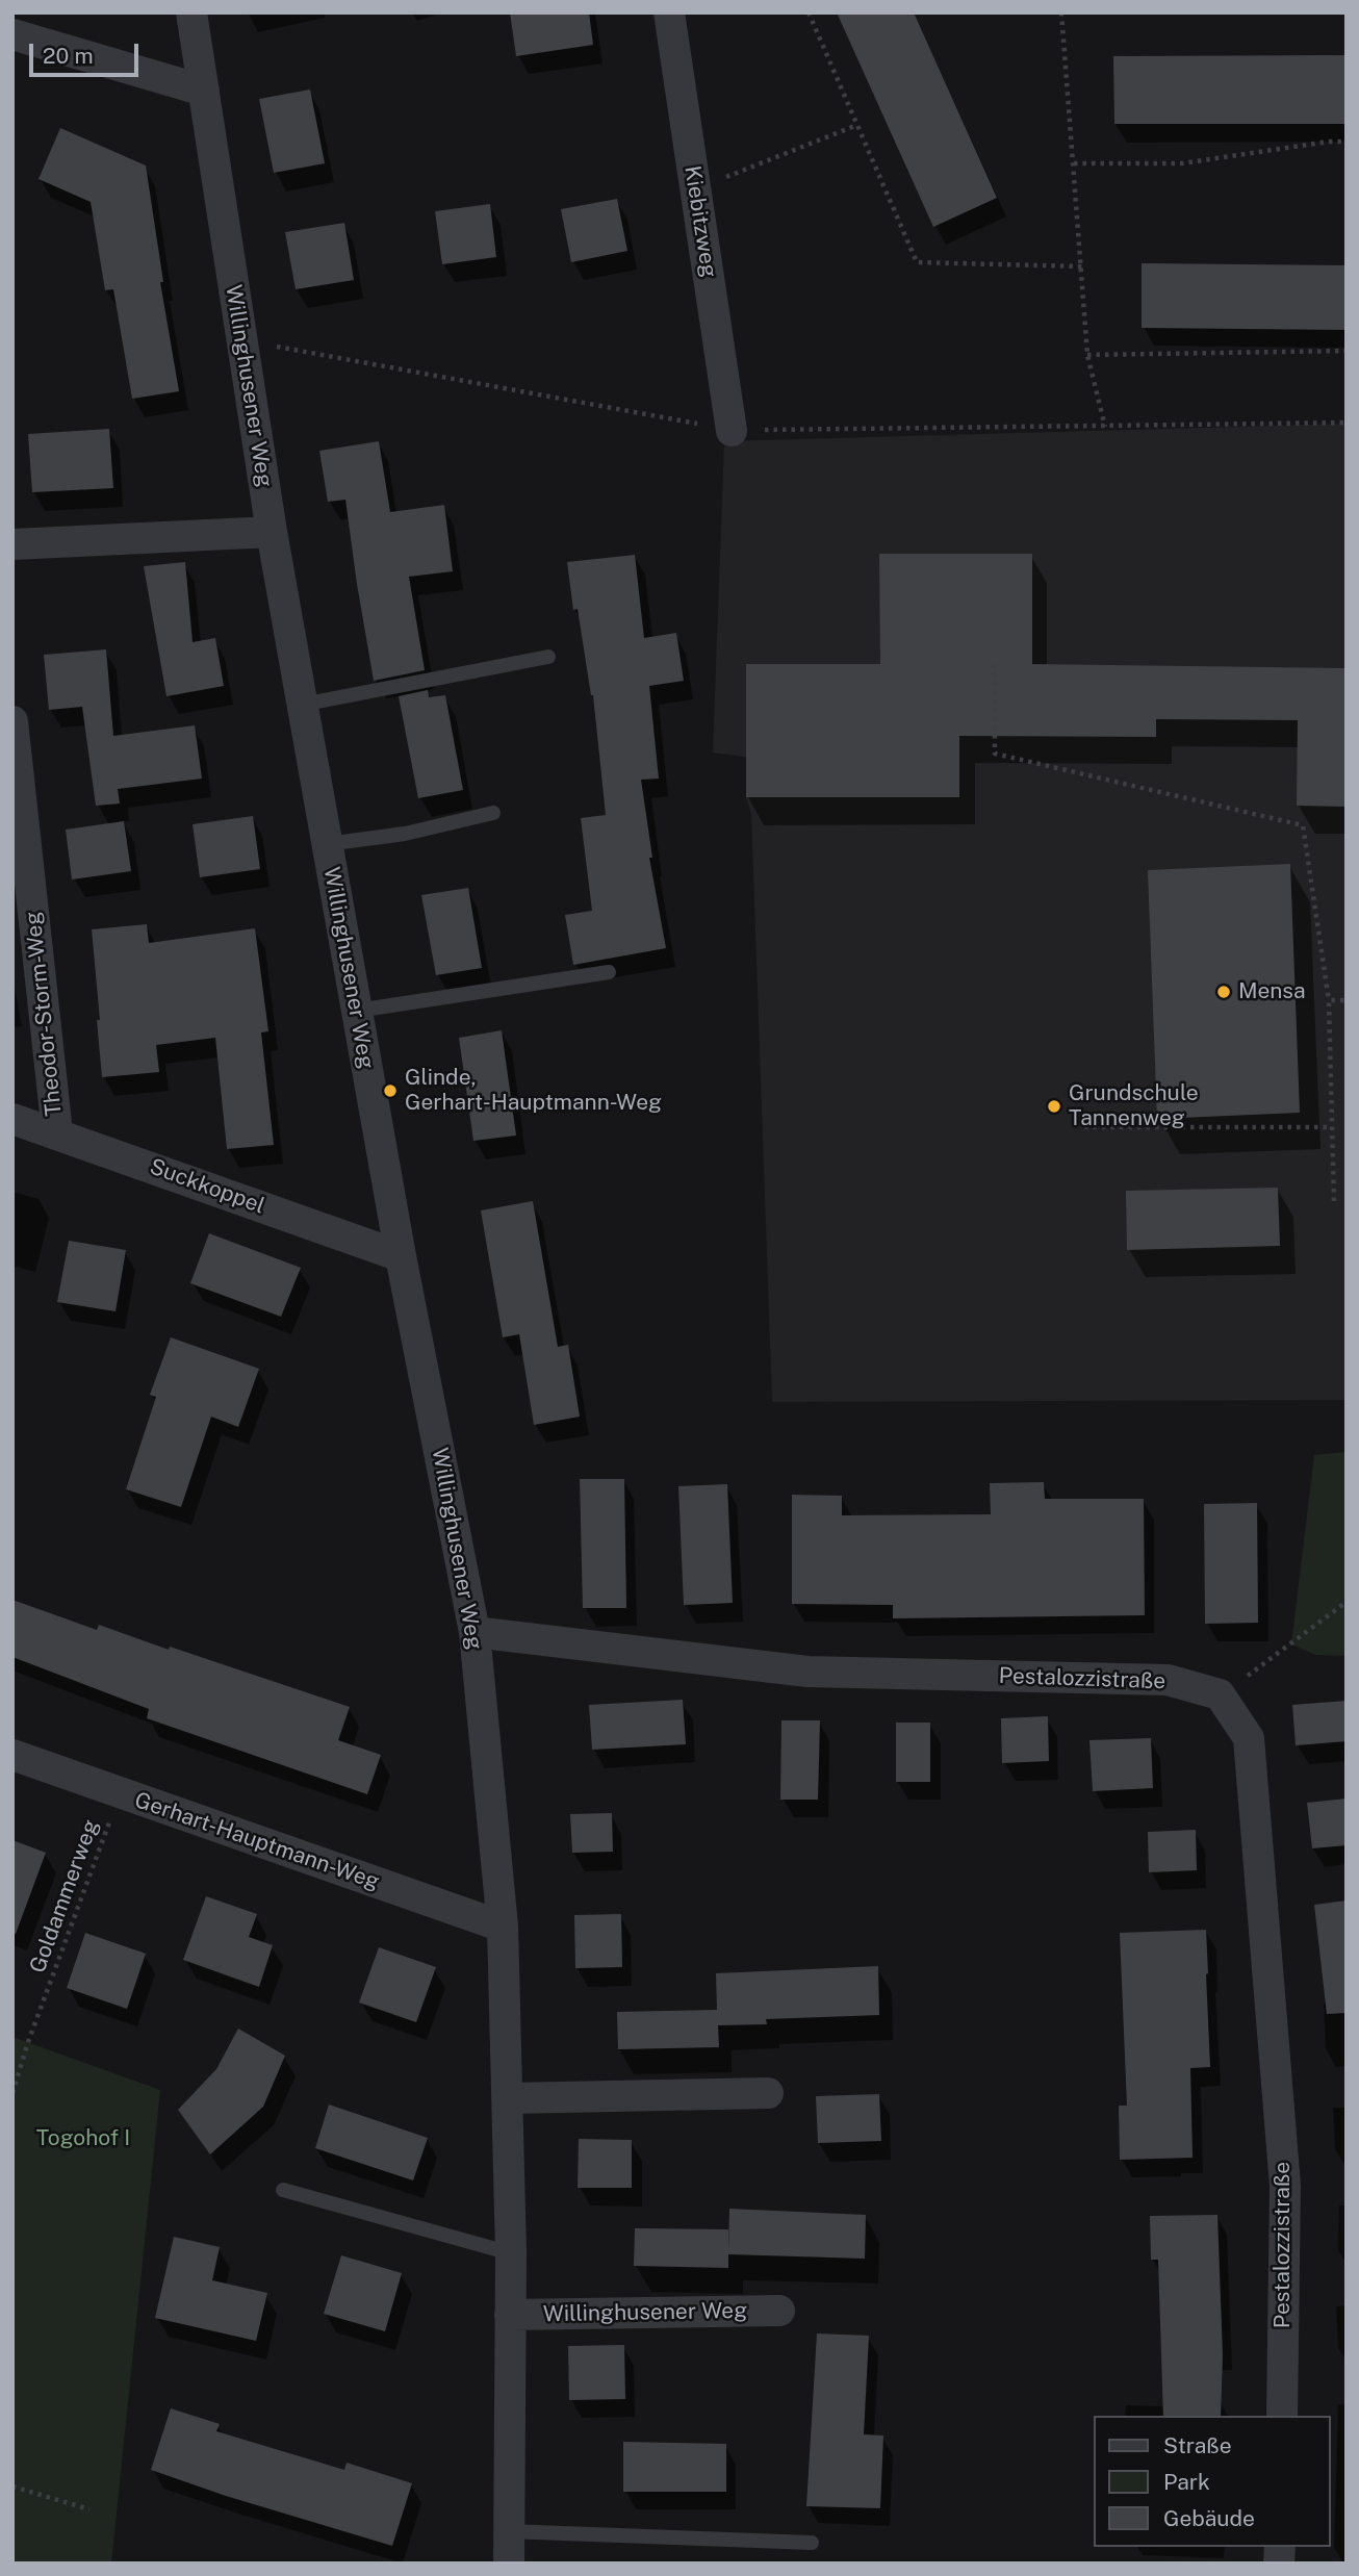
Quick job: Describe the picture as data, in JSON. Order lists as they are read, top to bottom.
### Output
{
  "streets": {
    "street": [
      "Kiebitzweg",
      "Willinghusener Weg",
      "Theodor-Storm-Weg",
      "Suckkoppel",
      "Pestalozzistraße",
      "Gerhart-Hauptmann-Weg"
    ],
    "path": ["Goldammerweg"]
  },
  "crossings": [
    ["Willinghusener Weg", "Suckkoppel"],
    ["Willinghusener Weg", "Pestalozzistraße"],
    ["Willinghusener Weg", "Gerhart-Hauptmann-Weg"],
    ["Theodor-Storm-Weg", "Suckkoppel"],
    ["Gerhart-Hauptmann-Weg", "Goldammerweg"]
  ],
  "parks": ["Togohof I"],
  "places": ["Mensa", "Glinde, Gerhart-Hauptmann-Weg", "Grundschule Tannenweg"],
  "legend": ["Straße", "Park", "Gebäude"],
  "scale_bar": "20 m"
}
